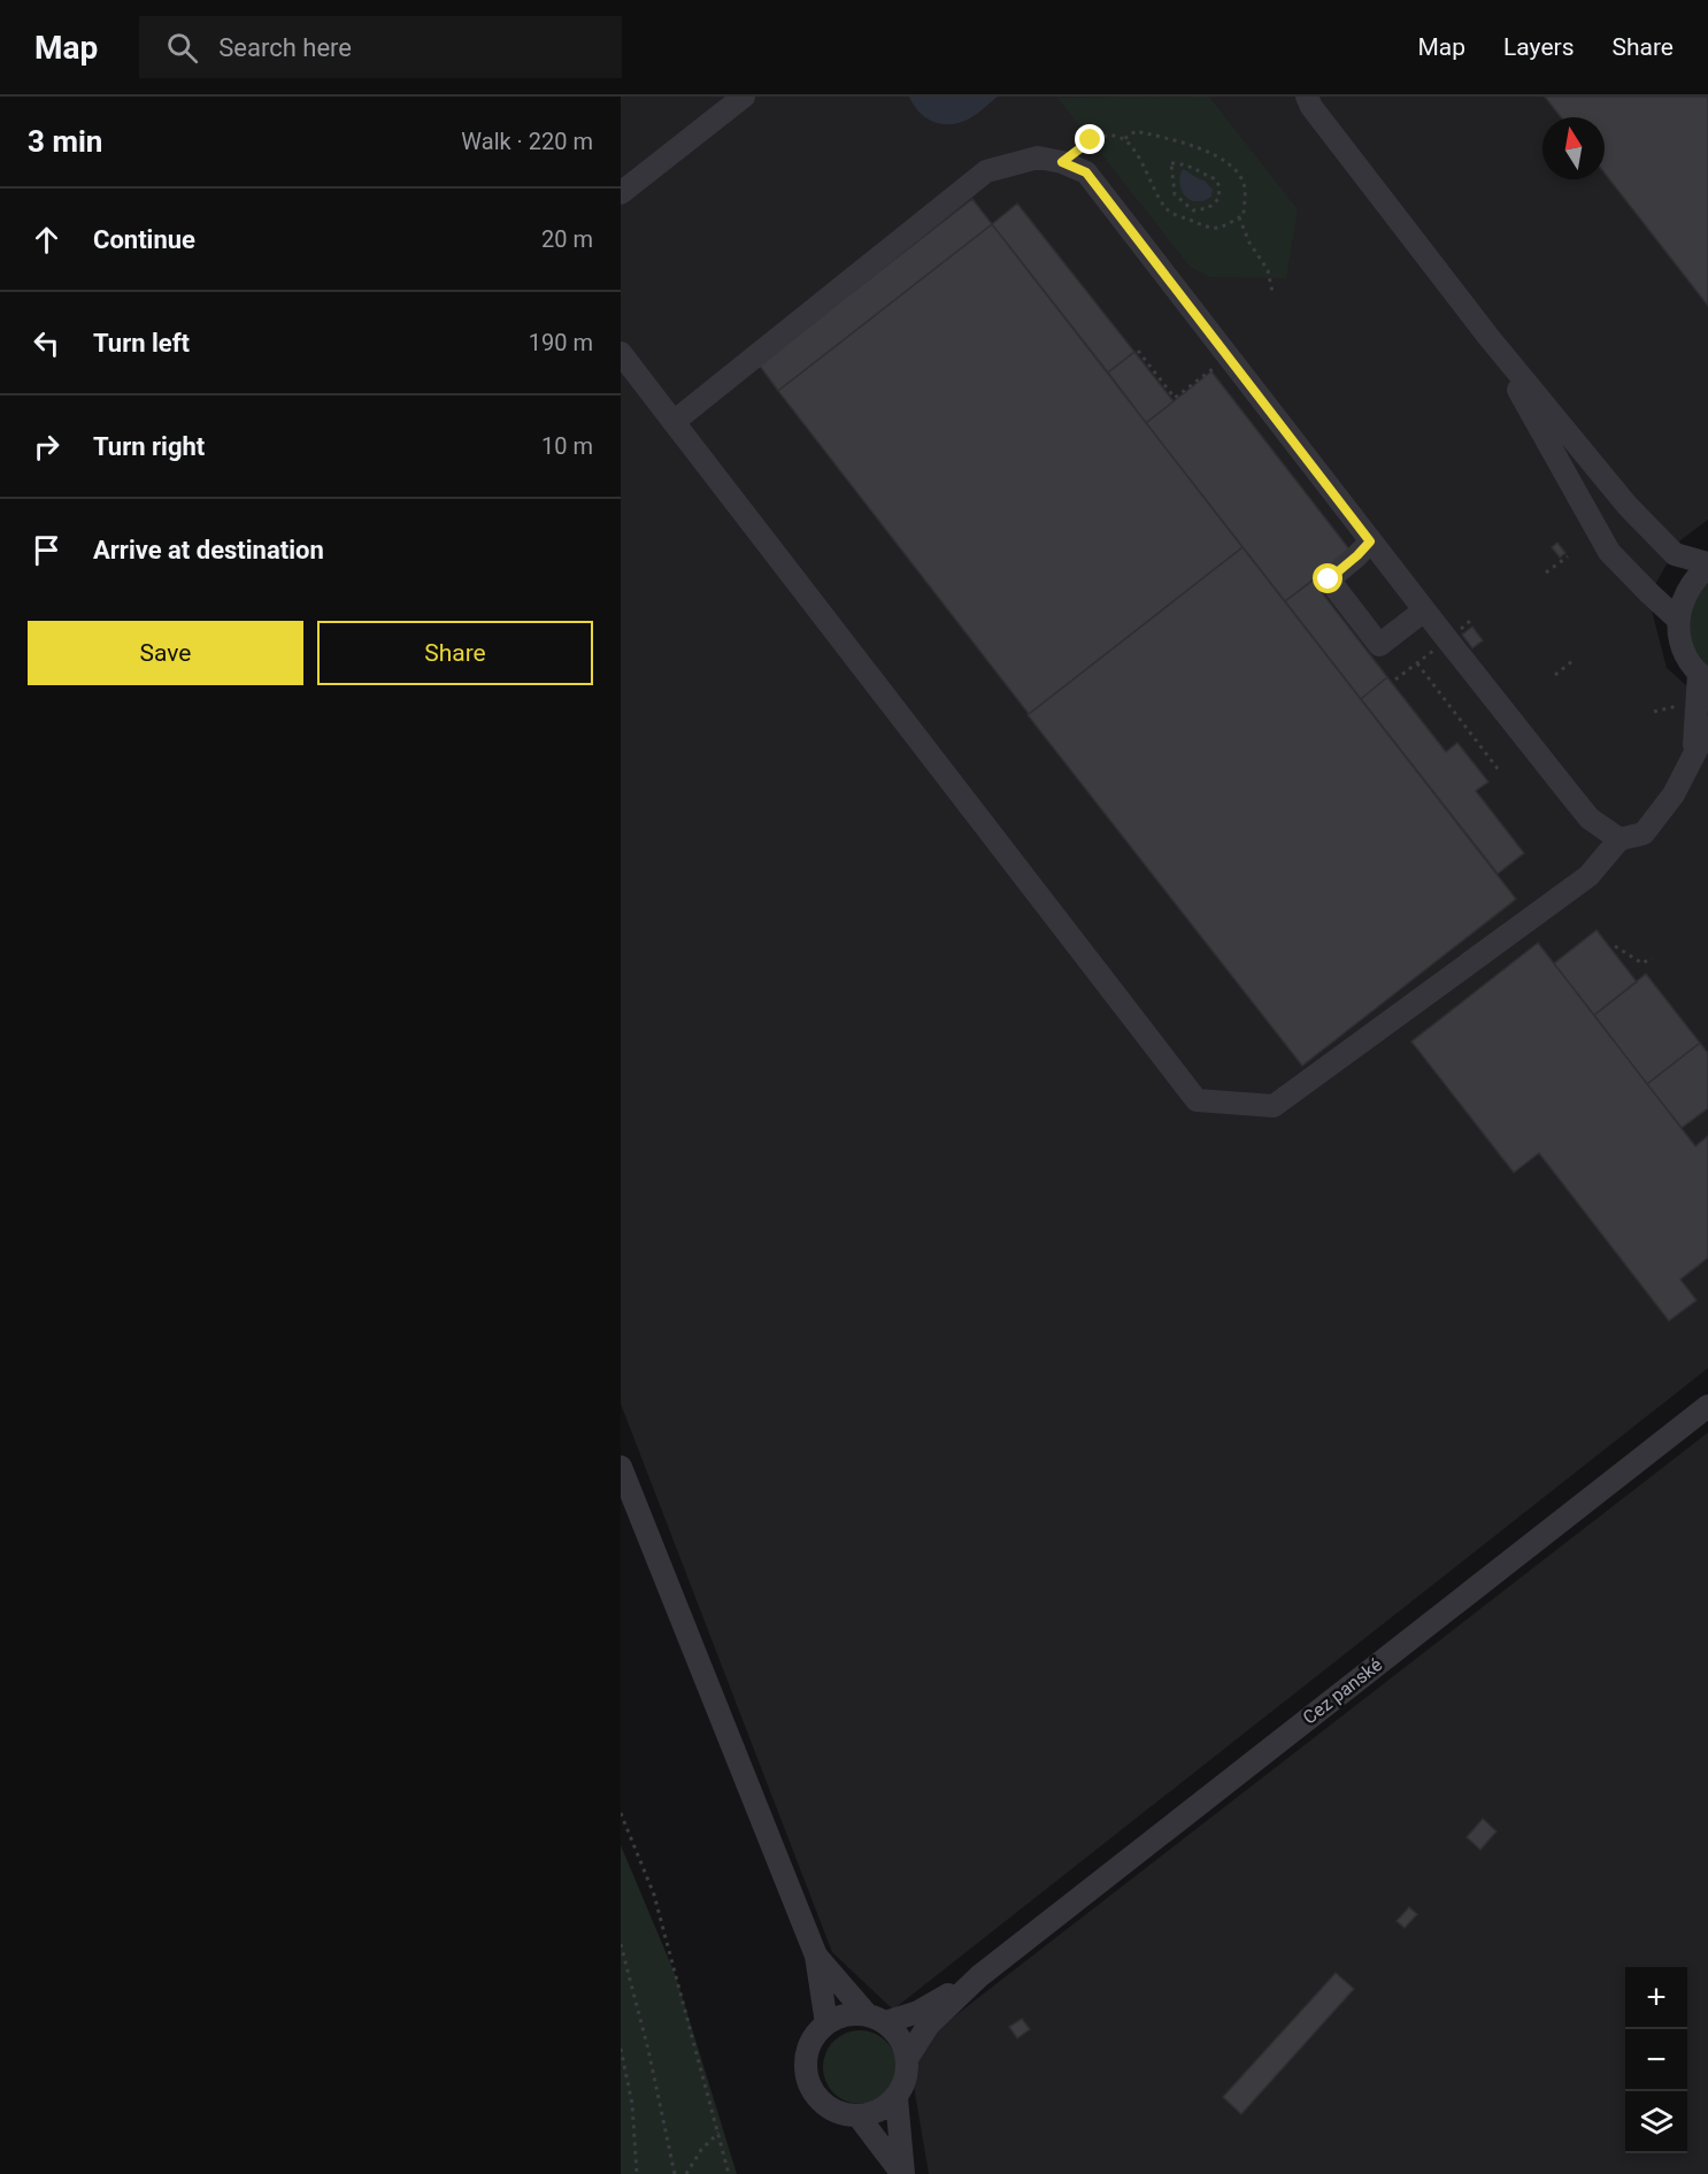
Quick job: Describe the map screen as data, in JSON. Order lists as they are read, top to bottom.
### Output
{
  "streets": {
    "street": ["Cez panské"]
  },
  "north": "top",
  "page": {
    "header": "Map",
    "search": "Search here",
    "nav": ["Map", "Layers", "Share"],
    "heading": ["3 min", "Walk · 220 m"],
    "list": [
      ["Continue", "20 m"],
      ["Turn left", "190 m"],
      ["Turn right", "10 m"],
      "Arrive at destination"
    ],
    "buttons": ["Save", "Share"],
    "map_buttons": ["+", "−"]
  }
}
